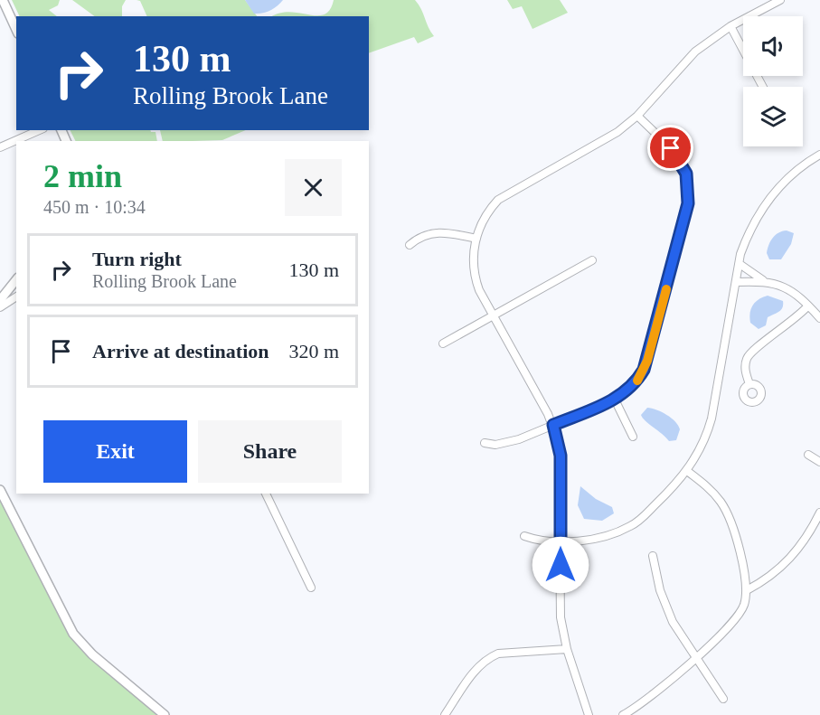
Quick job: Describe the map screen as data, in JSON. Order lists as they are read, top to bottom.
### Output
{
  "page": {
    "turn": ["130 m", "Rolling Brook Lane"],
    "heading": ["2 min", "450 m · 10:34"],
    "list": [
      {
        "name": "Turn right",
        "note": "Rolling Brook Lane",
        "value": "130 m"
      },
      {
        "name": "Arrive at destination",
        "value": "320 m"
      }
    ],
    "buttons": ["Exit", "Share"]
  }
}
